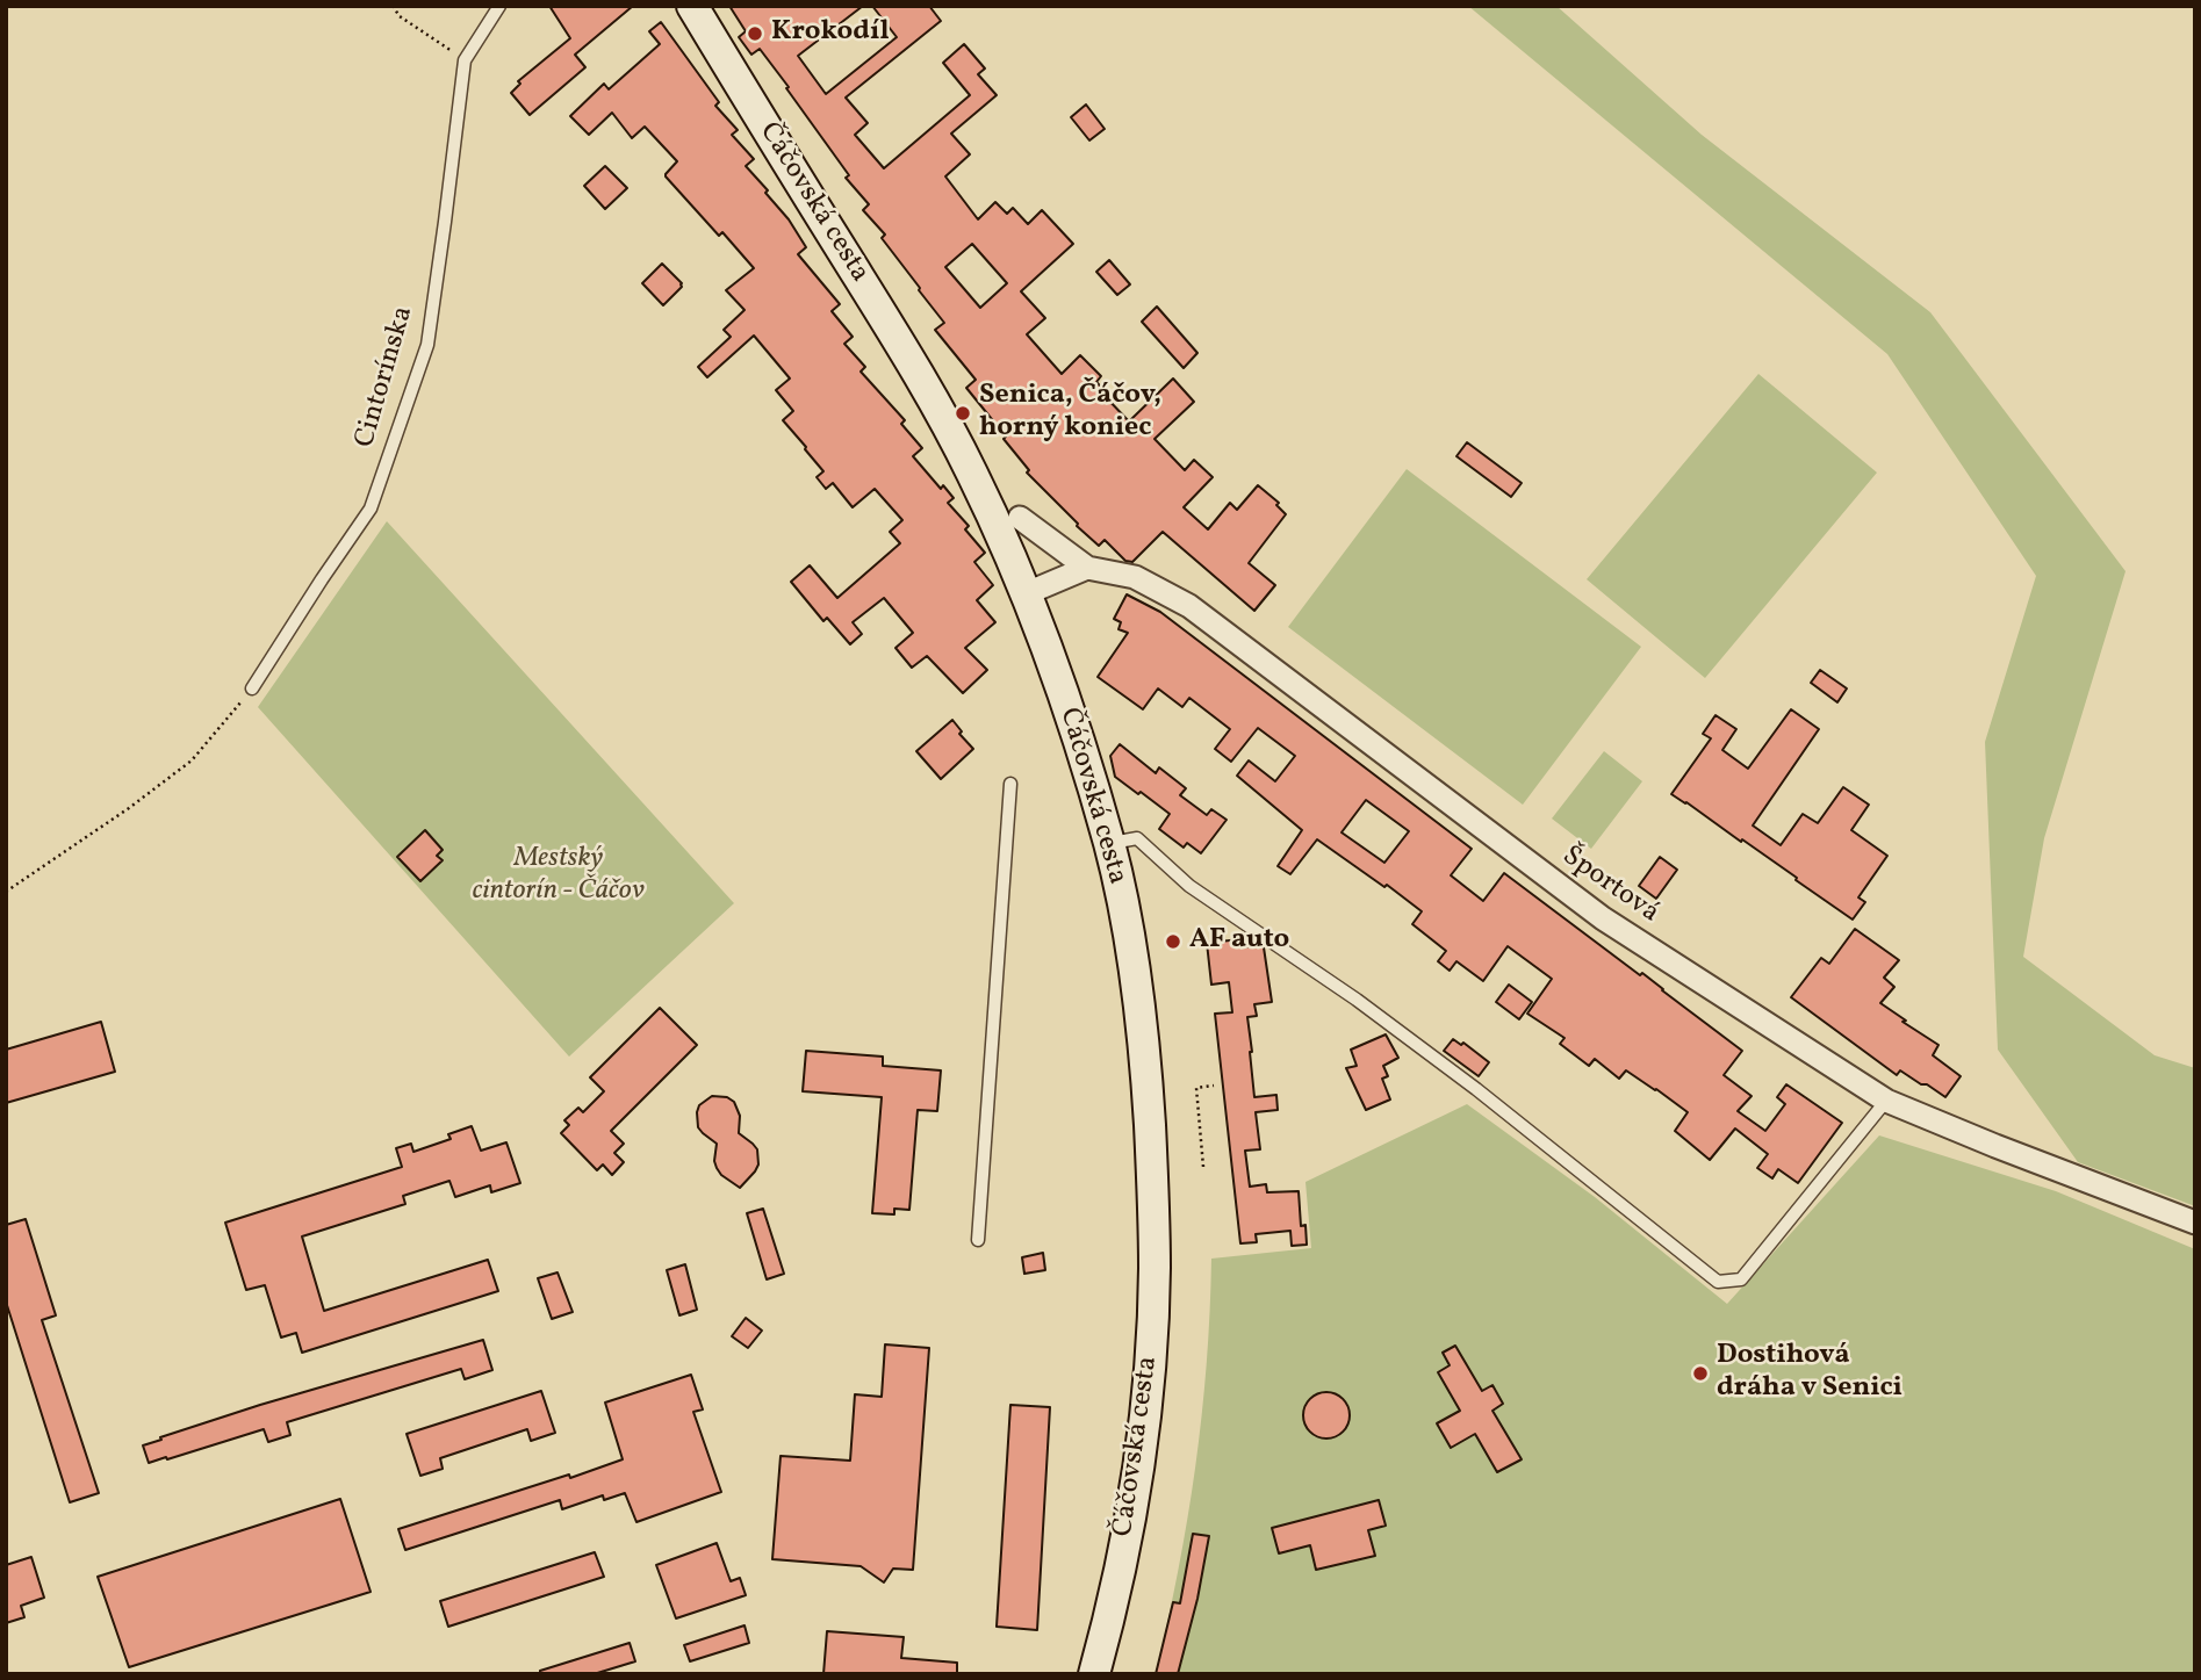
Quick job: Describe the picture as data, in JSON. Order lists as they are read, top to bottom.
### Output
{
  "streets": {
    "main road": ["Čáčovská cesta"],
    "street": ["Športová"],
    "lane": ["Cintorínska"]
  },
  "parks": ["Mestský cintorín - Čáčov"],
  "places": [
    "Krokodíl",
    "Senica, Čáčov, horný koniec",
    "AF auto",
    "Dostihová dráha v Senici"
  ]
}
